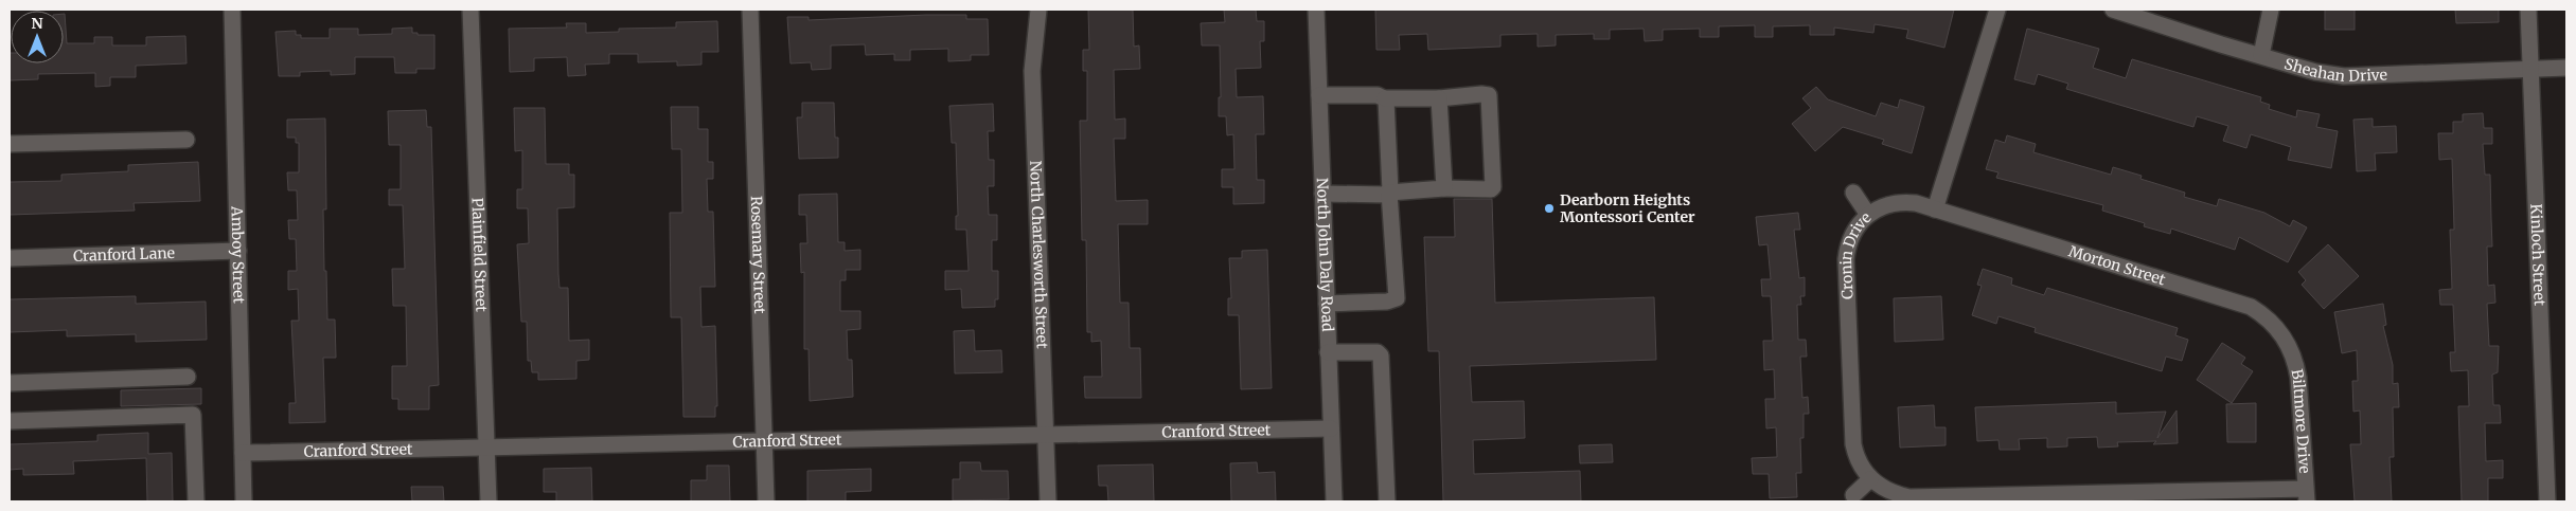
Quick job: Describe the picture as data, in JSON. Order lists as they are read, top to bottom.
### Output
{
  "streets": {
    "street": [
      "Sheahan Drive",
      "Cranford Lane",
      "Amboy Street",
      "North Charlesworth Street",
      "Kinloch Street",
      "Plainfield Street",
      "Rosemary Street",
      "North John Daly Road",
      "Cronin Drive",
      "Morton Street",
      "Biltmore Drive",
      "Cranford Street"
    ]
  },
  "crossings": [
    ["Sheahan Drive", "Kinloch Street"],
    ["Cranford Lane", "Amboy Street"],
    ["Amboy Street", "Cranford Street"],
    ["North Charlesworth Street", "Cranford Street"],
    ["Plainfield Street", "Cranford Street"],
    ["Rosemary Street", "Cranford Street"],
    ["North John Daly Road", "Cranford Street"],
    ["Cronin Drive", "Morton Street"],
    ["Morton Street", "Biltmore Drive"]
  ],
  "places": ["Dearborn Heights Montessori Center"],
  "north": "top"
}
